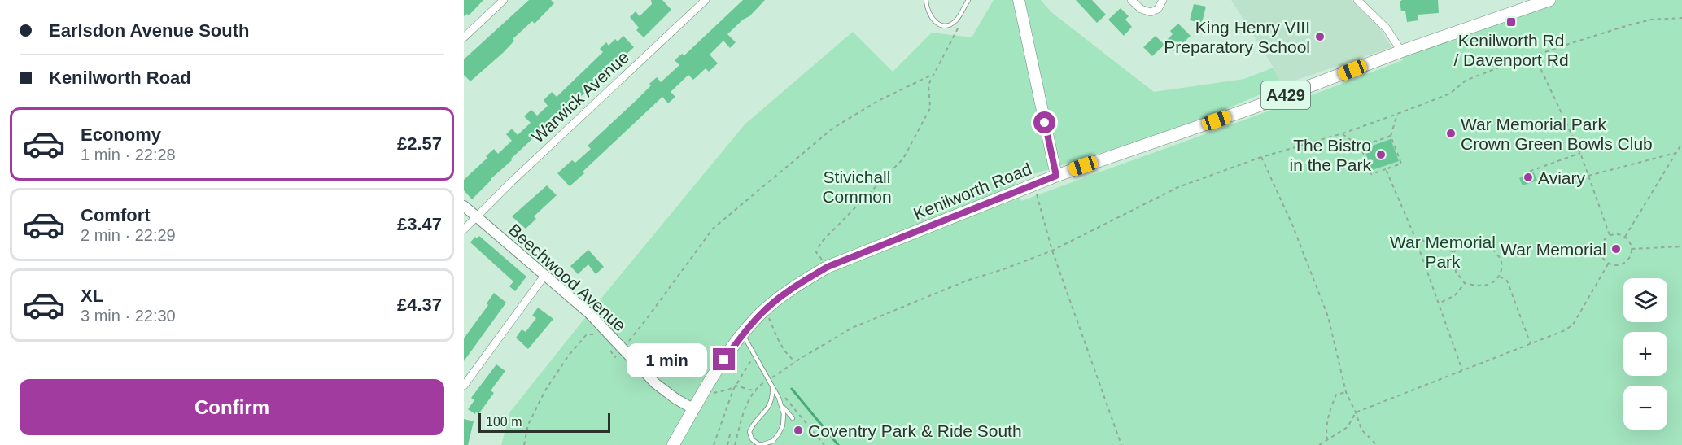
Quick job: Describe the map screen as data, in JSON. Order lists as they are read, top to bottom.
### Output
{
  "streets": {
    "main road": ["A429", "Kenilworth Road"],
    "street": ["Warwick Avenue", "Beechwood Avenue"]
  },
  "crossings": [
    ["Warwick Avenue", "Beechwood Avenue"],
    ["Kenilworth Road", "Beechwood Avenue"]
  ],
  "parks": ["Stivichall Common", "War Memorial Park"],
  "places": {
    "transit": ["Kenilworth Rd / Davenport Rd"],
    "other": [
      "King Henry VIII Preparatory School",
      "War Memorial Park Crown Green Bowls Club",
      "The Bistro in the Park",
      "Aviary",
      "War Memorial",
      "Coventry Park & Ride South"
    ]
  },
  "scale_bar": "100 m",
  "page": {
    "banner": ["Earlsdon Avenue South", "Kenilworth Road"],
    "list": [
      {
        "name": "Economy",
        "note": "1 min · 22:28",
        "value": "£2.57"
      },
      {
        "name": "Comfort",
        "note": "2 min · 22:29",
        "value": "£3.47"
      },
      {
        "name": "XL",
        "note": "3 min · 22:30",
        "value": "£4.37"
      }
    ],
    "map_buttons": ["+", "−"],
    "bubble": "1 min",
    "buttons": "Confirm",
    "scale": "100 m"
  }
}
